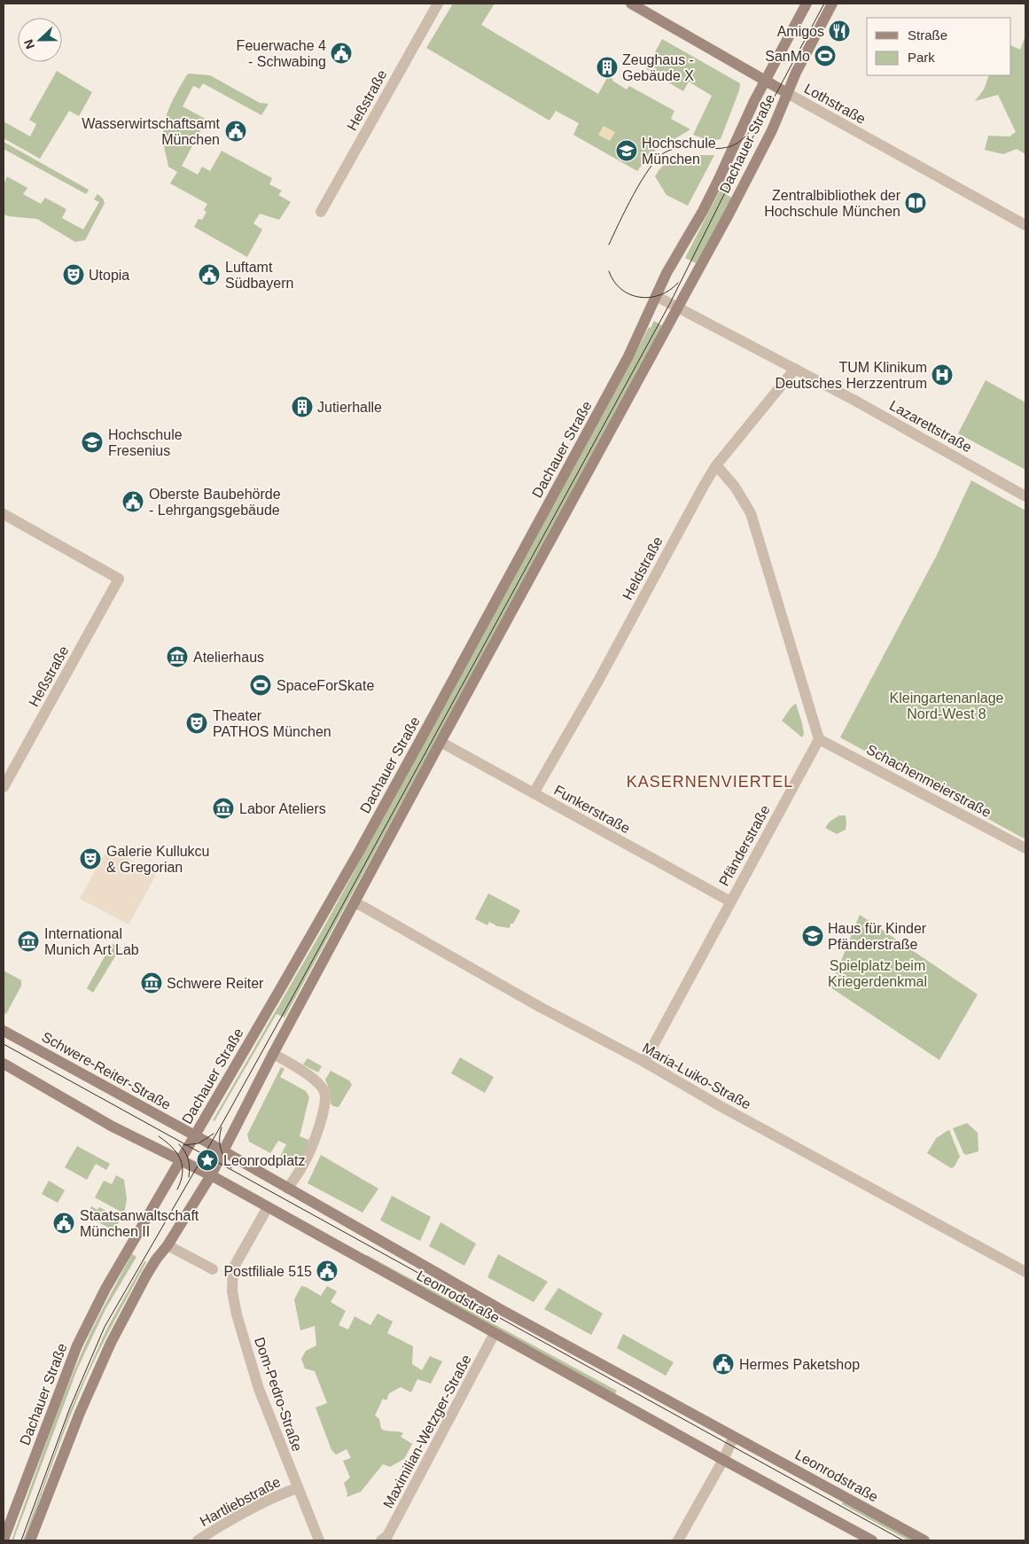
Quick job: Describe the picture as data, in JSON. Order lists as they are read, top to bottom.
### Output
{
  "streets": {
    "main road": [
      "Lothstraße",
      "Dachauer Straße",
      "Schwere-Reiter-Straße",
      "Leonrodstraße"
    ],
    "street": [
      "Heßstraße",
      "Lazarettstraße",
      "Heldstraße",
      "Schachenmeierstraße",
      "Funkerstraße",
      "Pfänderstraße",
      "Maria-Luiko-Straße",
      "Dom-Pedro-Straße",
      "Maximilian-Wetzger-Straße",
      "Hartliebstraße"
    ]
  },
  "crossings": [
    ["Lothstraße", "Dachauer Straße"],
    ["Dachauer Straße", "Lazarettstraße"],
    ["Dachauer Straße", "Funkerstraße"],
    ["Dachauer Straße", "Schwere-Reiter-Straße"],
    ["Dachauer Straße", "Maria-Luiko-Straße"],
    ["Dachauer Straße", "Leonrodstraße"],
    ["Lazarettstraße", "Heldstraße"],
    ["Heldstraße", "Funkerstraße"],
    ["Schachenmeierstraße", "Pfänderstraße"],
    ["Funkerstraße", "Pfänderstraße"],
    ["Pfänderstraße", "Maria-Luiko-Straße"],
    ["Schwere-Reiter-Straße", "Leonrodstraße"],
    ["Leonrodstraße", "Maximilian-Wetzger-Straße"],
    ["Dom-Pedro-Straße", "Hartliebstraße"]
  ],
  "districts": ["KASERNENVIERTEL"],
  "parks": ["Kleingartenanlage Nord-West 8", "Spielplatz beim Kriegerdenkmal"],
  "places": {
    "restaurant": ["Amigos"],
    "public building": [
      "Feuerwache 4 - Schwabing",
      "Wasserwirtschaftsamt München",
      "Luftamt Südbayern",
      "Oberste Baubehörde - Lehrgangsgebäude",
      "Staatsanwaltschaft München II",
      "Postfiliale 515",
      "Hermes Paketshop"
    ],
    "sports": ["SanMo", "SpaceForSkate"],
    "building": ["Zeughaus - Gebäude X", "Jutierhalle"],
    "school or university": ["Hochschule München", "Hochschule Fresenius", "Haus für Kinder Pfänderstraße"],
    "library": ["Zentralbibliothek der Hochschule München"],
    "theatre": ["Utopia", "Theater PATHOS München", "Galerie Kullukcu & Gregorian"],
    "hospital": ["TUM Klinikum Deutsches Herzzentrum"],
    "museum": [
      "Atelierhaus",
      "Labor Ateliers",
      "International Munich Art Lab",
      "Schwere Reiter"
    ],
    "place": ["Leonrodplatz"]
  },
  "legend": ["Straße", "Park"],
  "north": "left"
}
